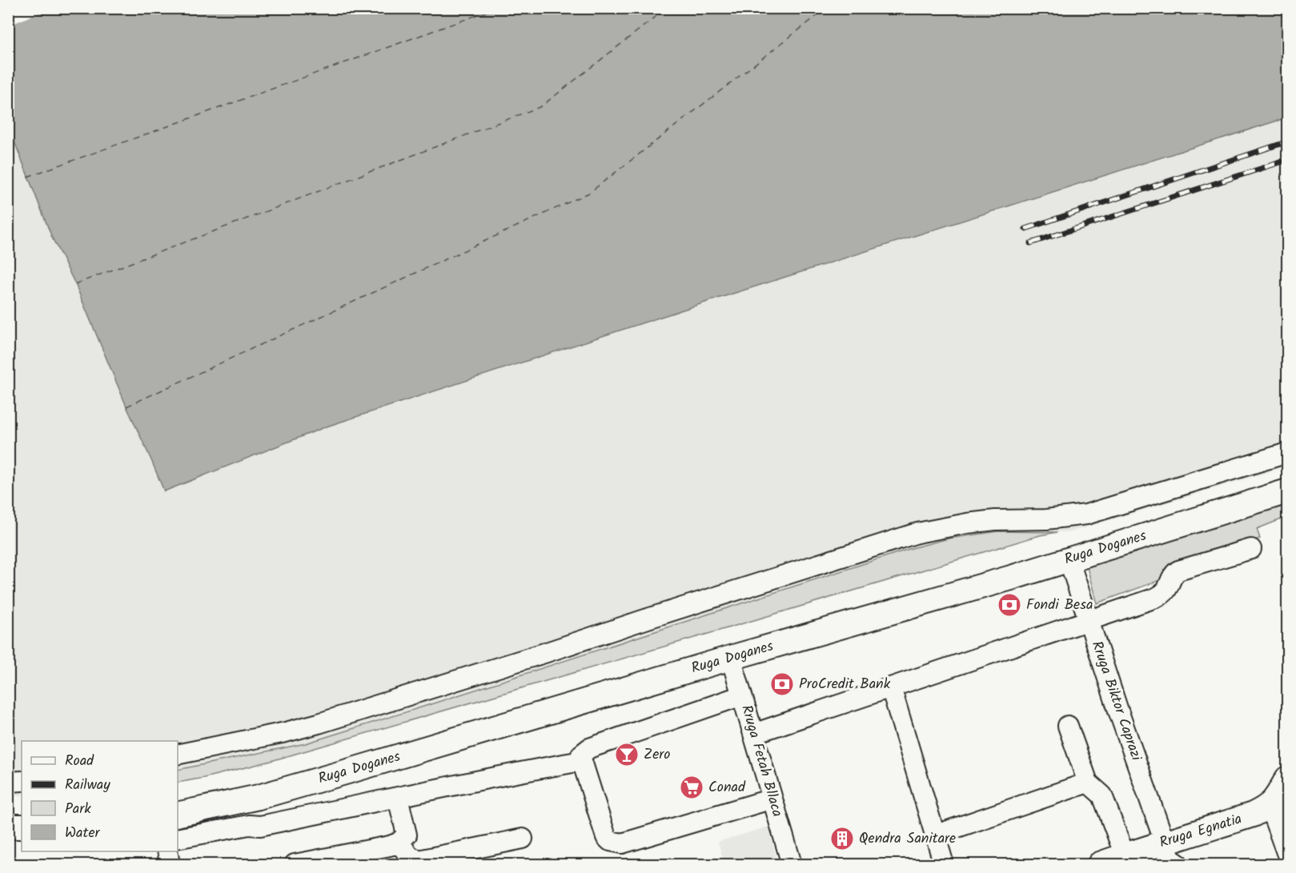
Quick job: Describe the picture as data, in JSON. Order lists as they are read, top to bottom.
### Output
{
  "streets": {
    "main road": ["Ruga Doganes", "Rruga Egnatia"],
    "street": ["Rruga Biktor Caprazi", "Rruga Fetah Bllaca"]
  },
  "crossings": [
    ["Ruga Doganes", "Rruga Biktor Caprazi"],
    ["Ruga Doganes", "Rruga Fetah Bllaca"],
    ["Rruga Biktor Caprazi", "Rruga Egnatia"]
  ],
  "places": {
    "bank": ["Fondi Besa", "ProCredit Bank"],
    "bar": ["Zero"],
    "supermarket": ["Conad"],
    "building": ["Qendra Sanitare"]
  },
  "legend": [
    "Road",
    "Railway",
    "Park",
    "Water"
  ]
}
